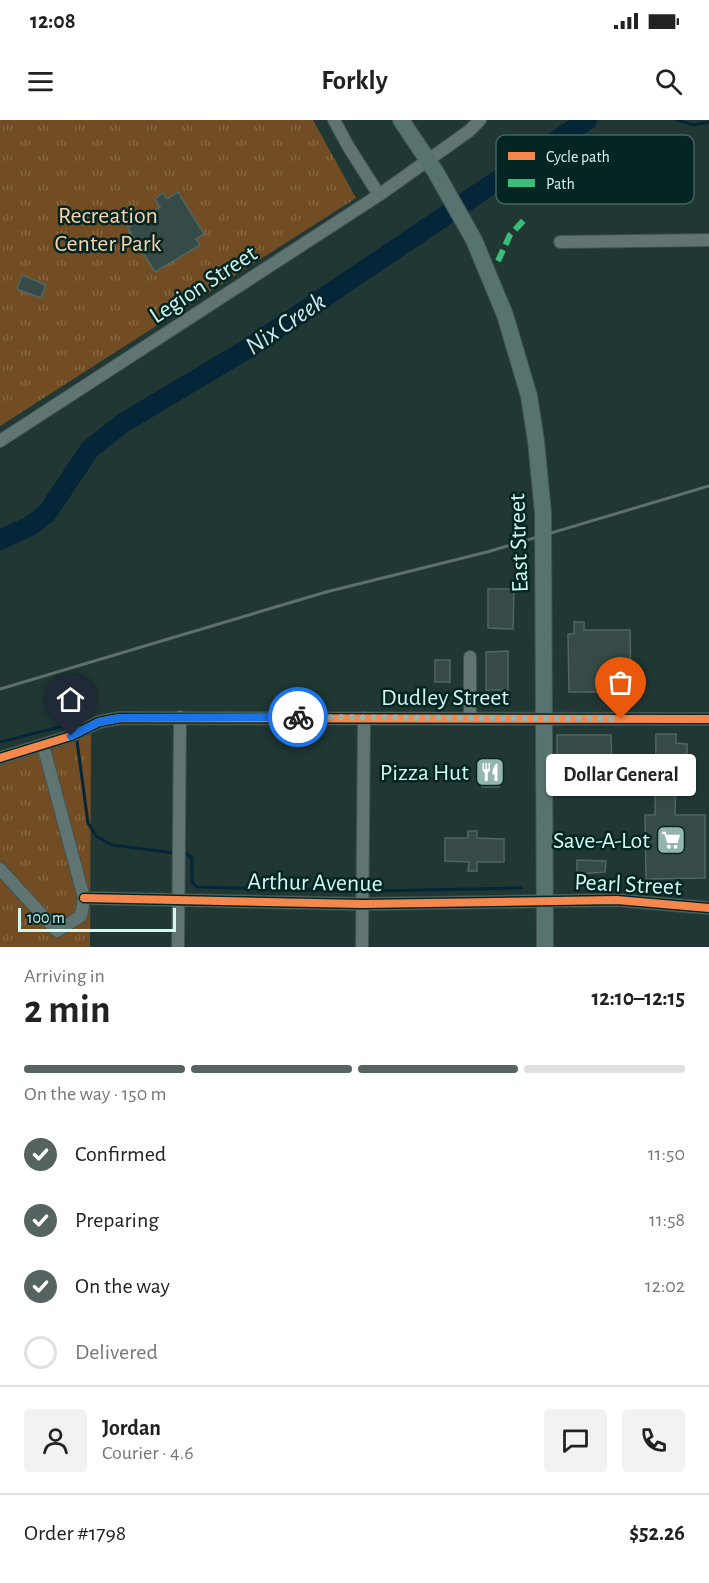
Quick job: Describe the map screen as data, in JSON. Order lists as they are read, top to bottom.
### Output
{
  "streets": {
    "main road": ["East Street"],
    "street": [
      "Legion Street",
      "Dudley Street",
      "Arthur Avenue",
      "Pearl Street"
    ]
  },
  "crossings": [
    ["Legion Street", "East Street"],
    ["East Street", "Dudley Street"],
    ["East Street", "Arthur Avenue"],
    ["East Street", "Pearl Street"],
    ["Arthur Avenue", "Pearl Street"]
  ],
  "water": ["Nix Creek"],
  "parks": ["Recreation Center Park"],
  "places": {
    "other": ["Dollar General"],
    "restaurant": ["Pizza Hut"],
    "supermarket": ["Save-A-Lot"]
  },
  "legend": ["Cycle path", "Path"],
  "scale_bar": "100 m",
  "page": {
    "status": "12:08",
    "header": "Forkly",
    "bubble": "Dollar General",
    "scale": "100 m",
    "heading": ["2 min", "Arriving in", "12:10–12:15"],
    "panel": [
      "Jordan",
      "Courier · 4.6",
      "Order #1798",
      "$52.26"
    ],
    "bar": "On the way · 150 m",
    "list": [
      ["Confirmed", "11:50"],
      ["Preparing", "11:58"],
      ["On the way", "12:02"],
      "Delivered"
    ]
  }
}
